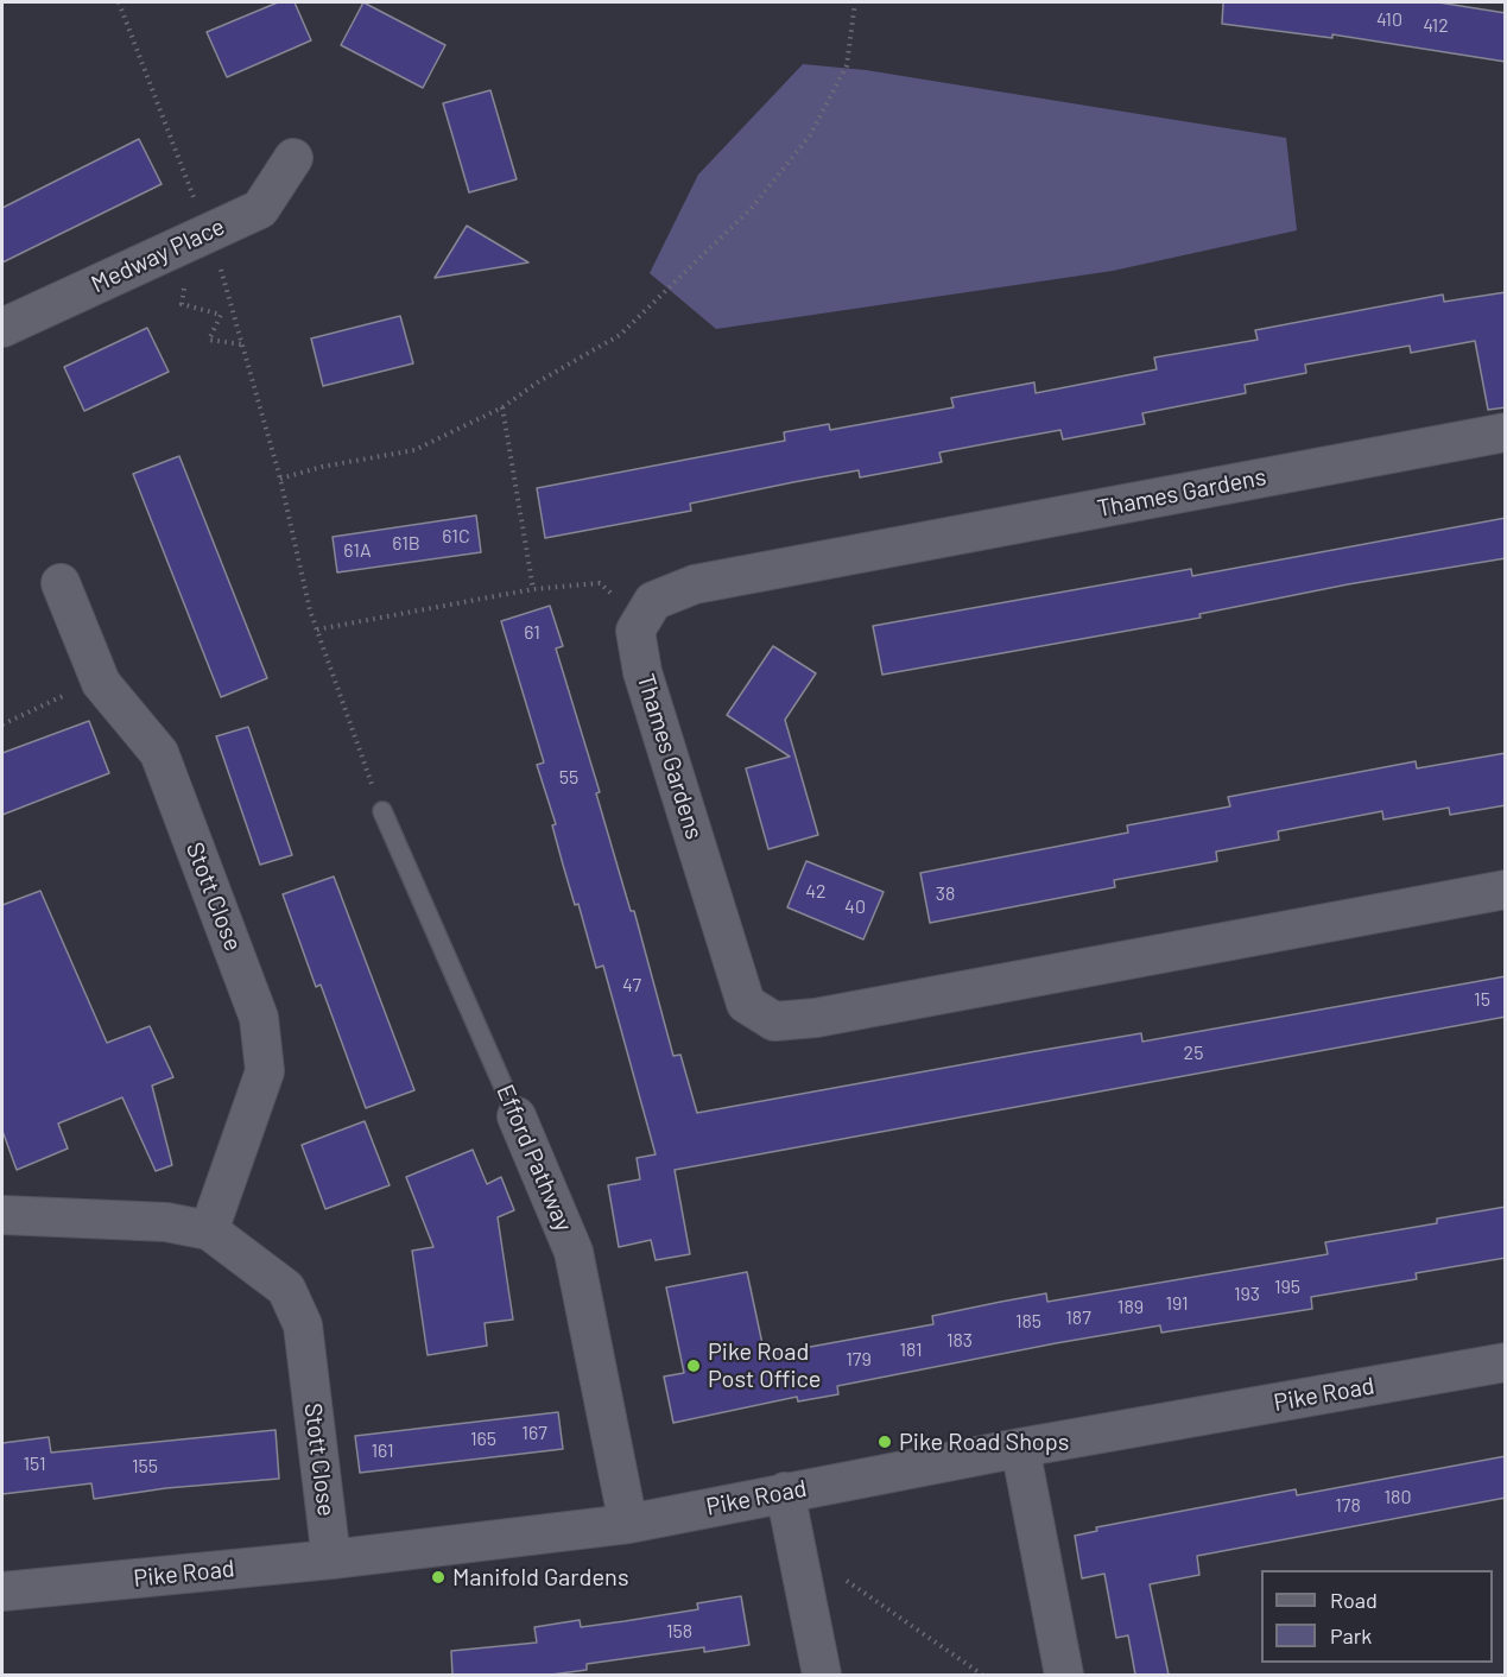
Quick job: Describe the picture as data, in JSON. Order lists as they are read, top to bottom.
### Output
{
  "streets": {
    "street": [
      "Medway Place",
      "Thames Gardens",
      "Stott Close",
      "Efford Pathway",
      "Pike Road"
    ]
  },
  "crossings": [
    ["Stott Close", "Pike Road"],
    ["Efford Pathway", "Pike Road"]
  ],
  "places": ["Pike Road Post Office", "Pike Road Shops", "Manifold Gardens"],
  "house_numbers": [
    "410",
    "412",
    "61C",
    "61B",
    "61A",
    "61",
    "55",
    "42",
    "38",
    "40",
    "47",
    "15",
    "25",
    "195",
    "193",
    "191",
    "189",
    "187",
    "185",
    "183",
    "181",
    "179",
    "167",
    "165",
    "161",
    "151",
    "155",
    "180",
    "178",
    "158"
  ],
  "legend": ["Road", "Park"]
}
